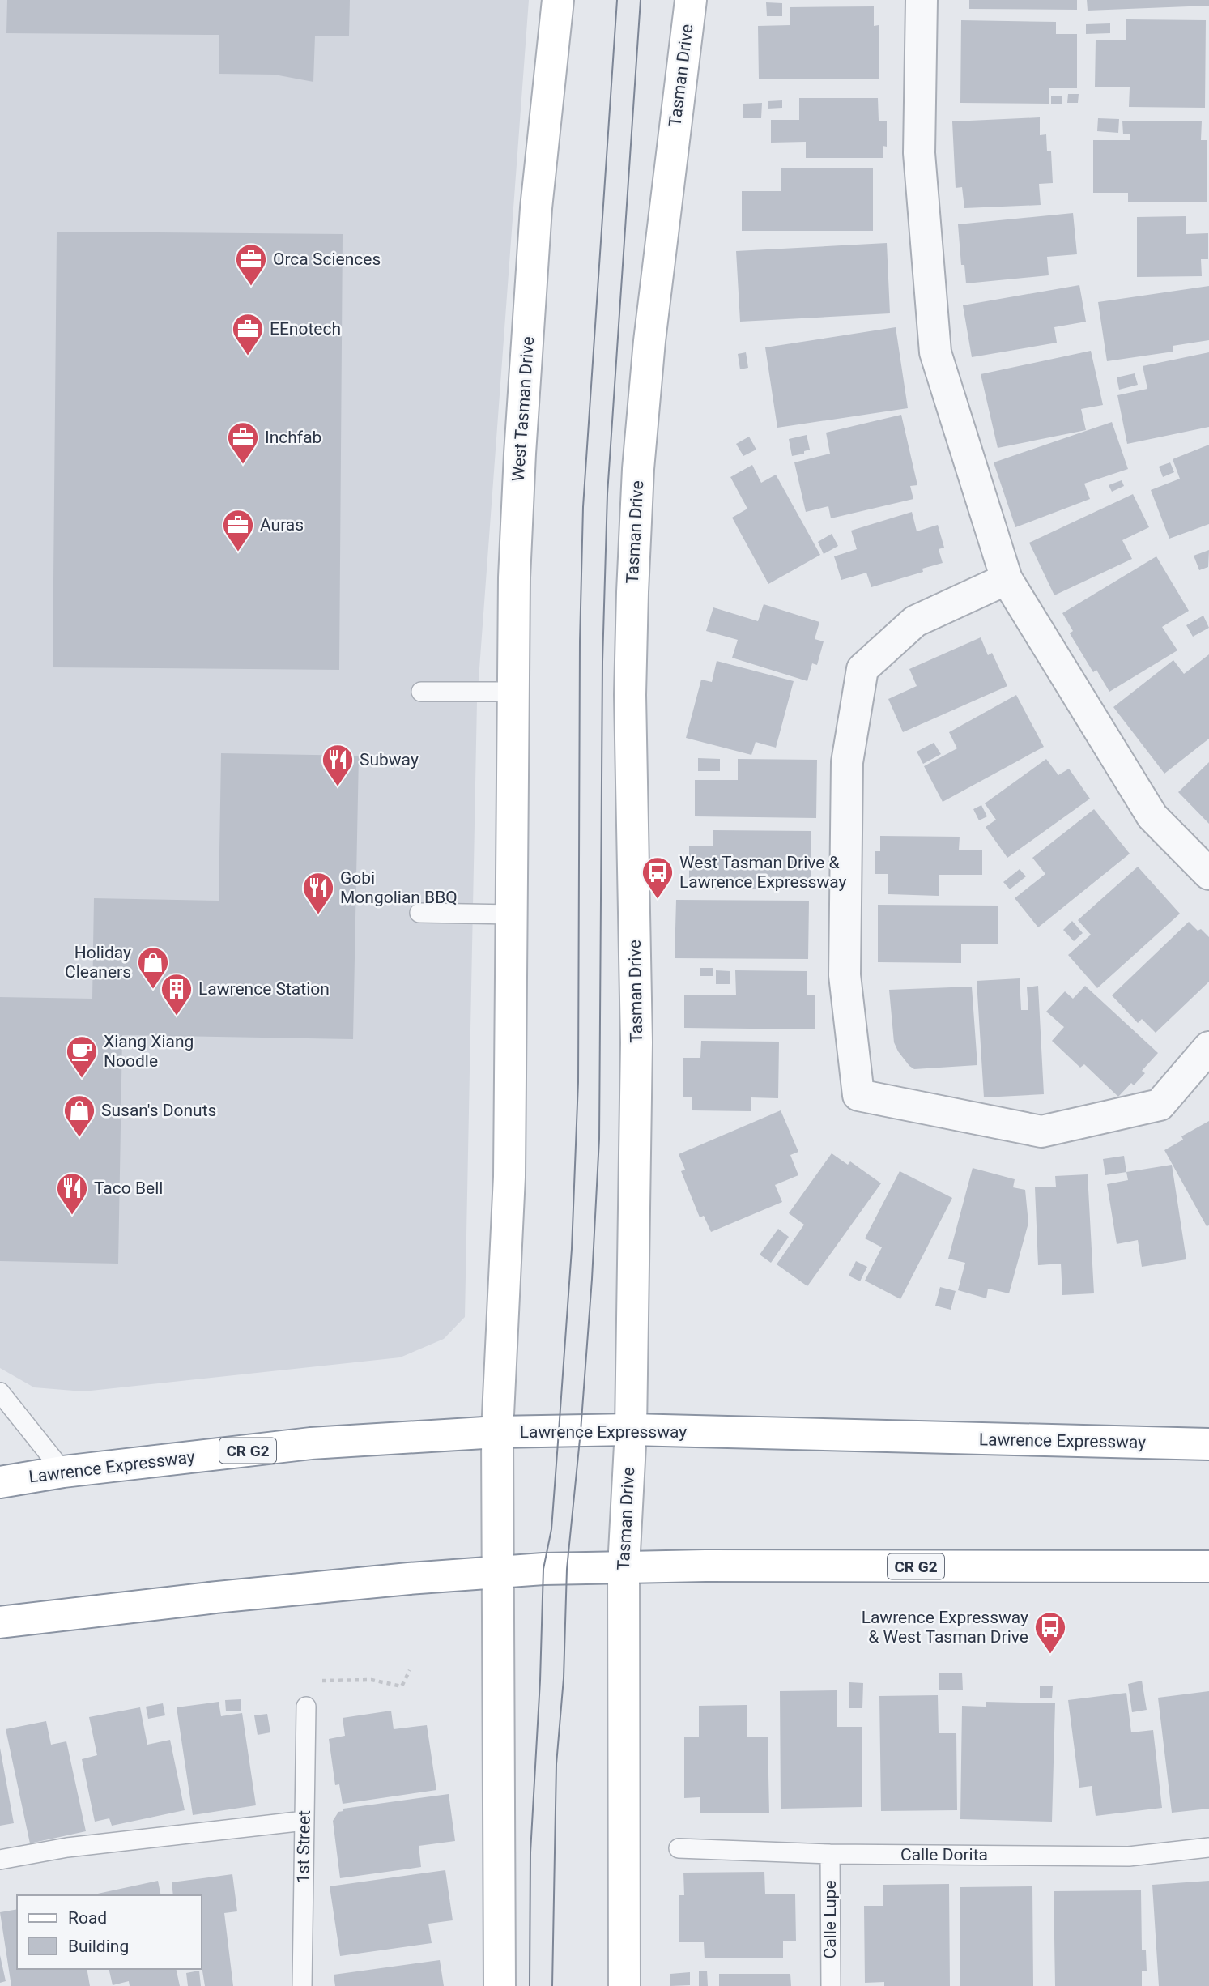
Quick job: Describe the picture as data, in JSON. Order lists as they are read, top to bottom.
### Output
{
  "streets": {
    "main road": [
      "Tasman Drive",
      "West Tasman Drive",
      "Lawrence Expressway",
      "CR G2"
    ],
    "lane": ["1st Street", "Calle Dorita", "Calle Lupe"]
  },
  "crossings": [
    ["Tasman Drive", "Lawrence Expressway"],
    ["Tasman Drive", "CR G2"],
    ["Calle Dorita", "Calle Lupe"]
  ],
  "places": {
    "office": [
      "Orca Sciences",
      "EEnotech",
      "Inchfab",
      "Auras"
    ],
    "restaurant": ["Subway", "Gobi Mongolian BBQ", "Taco Bell"],
    "bus stop": ["West Tasman Drive & Lawrence Expressway", "Lawrence Expressway & West Tasman Drive"],
    "shop": ["Holiday Cleaners", "Susan's Donuts"],
    "building": ["Lawrence Station"],
    "cafe": ["Xiang Xiang Noodle"]
  },
  "legend": ["Road", "Building"]
}
